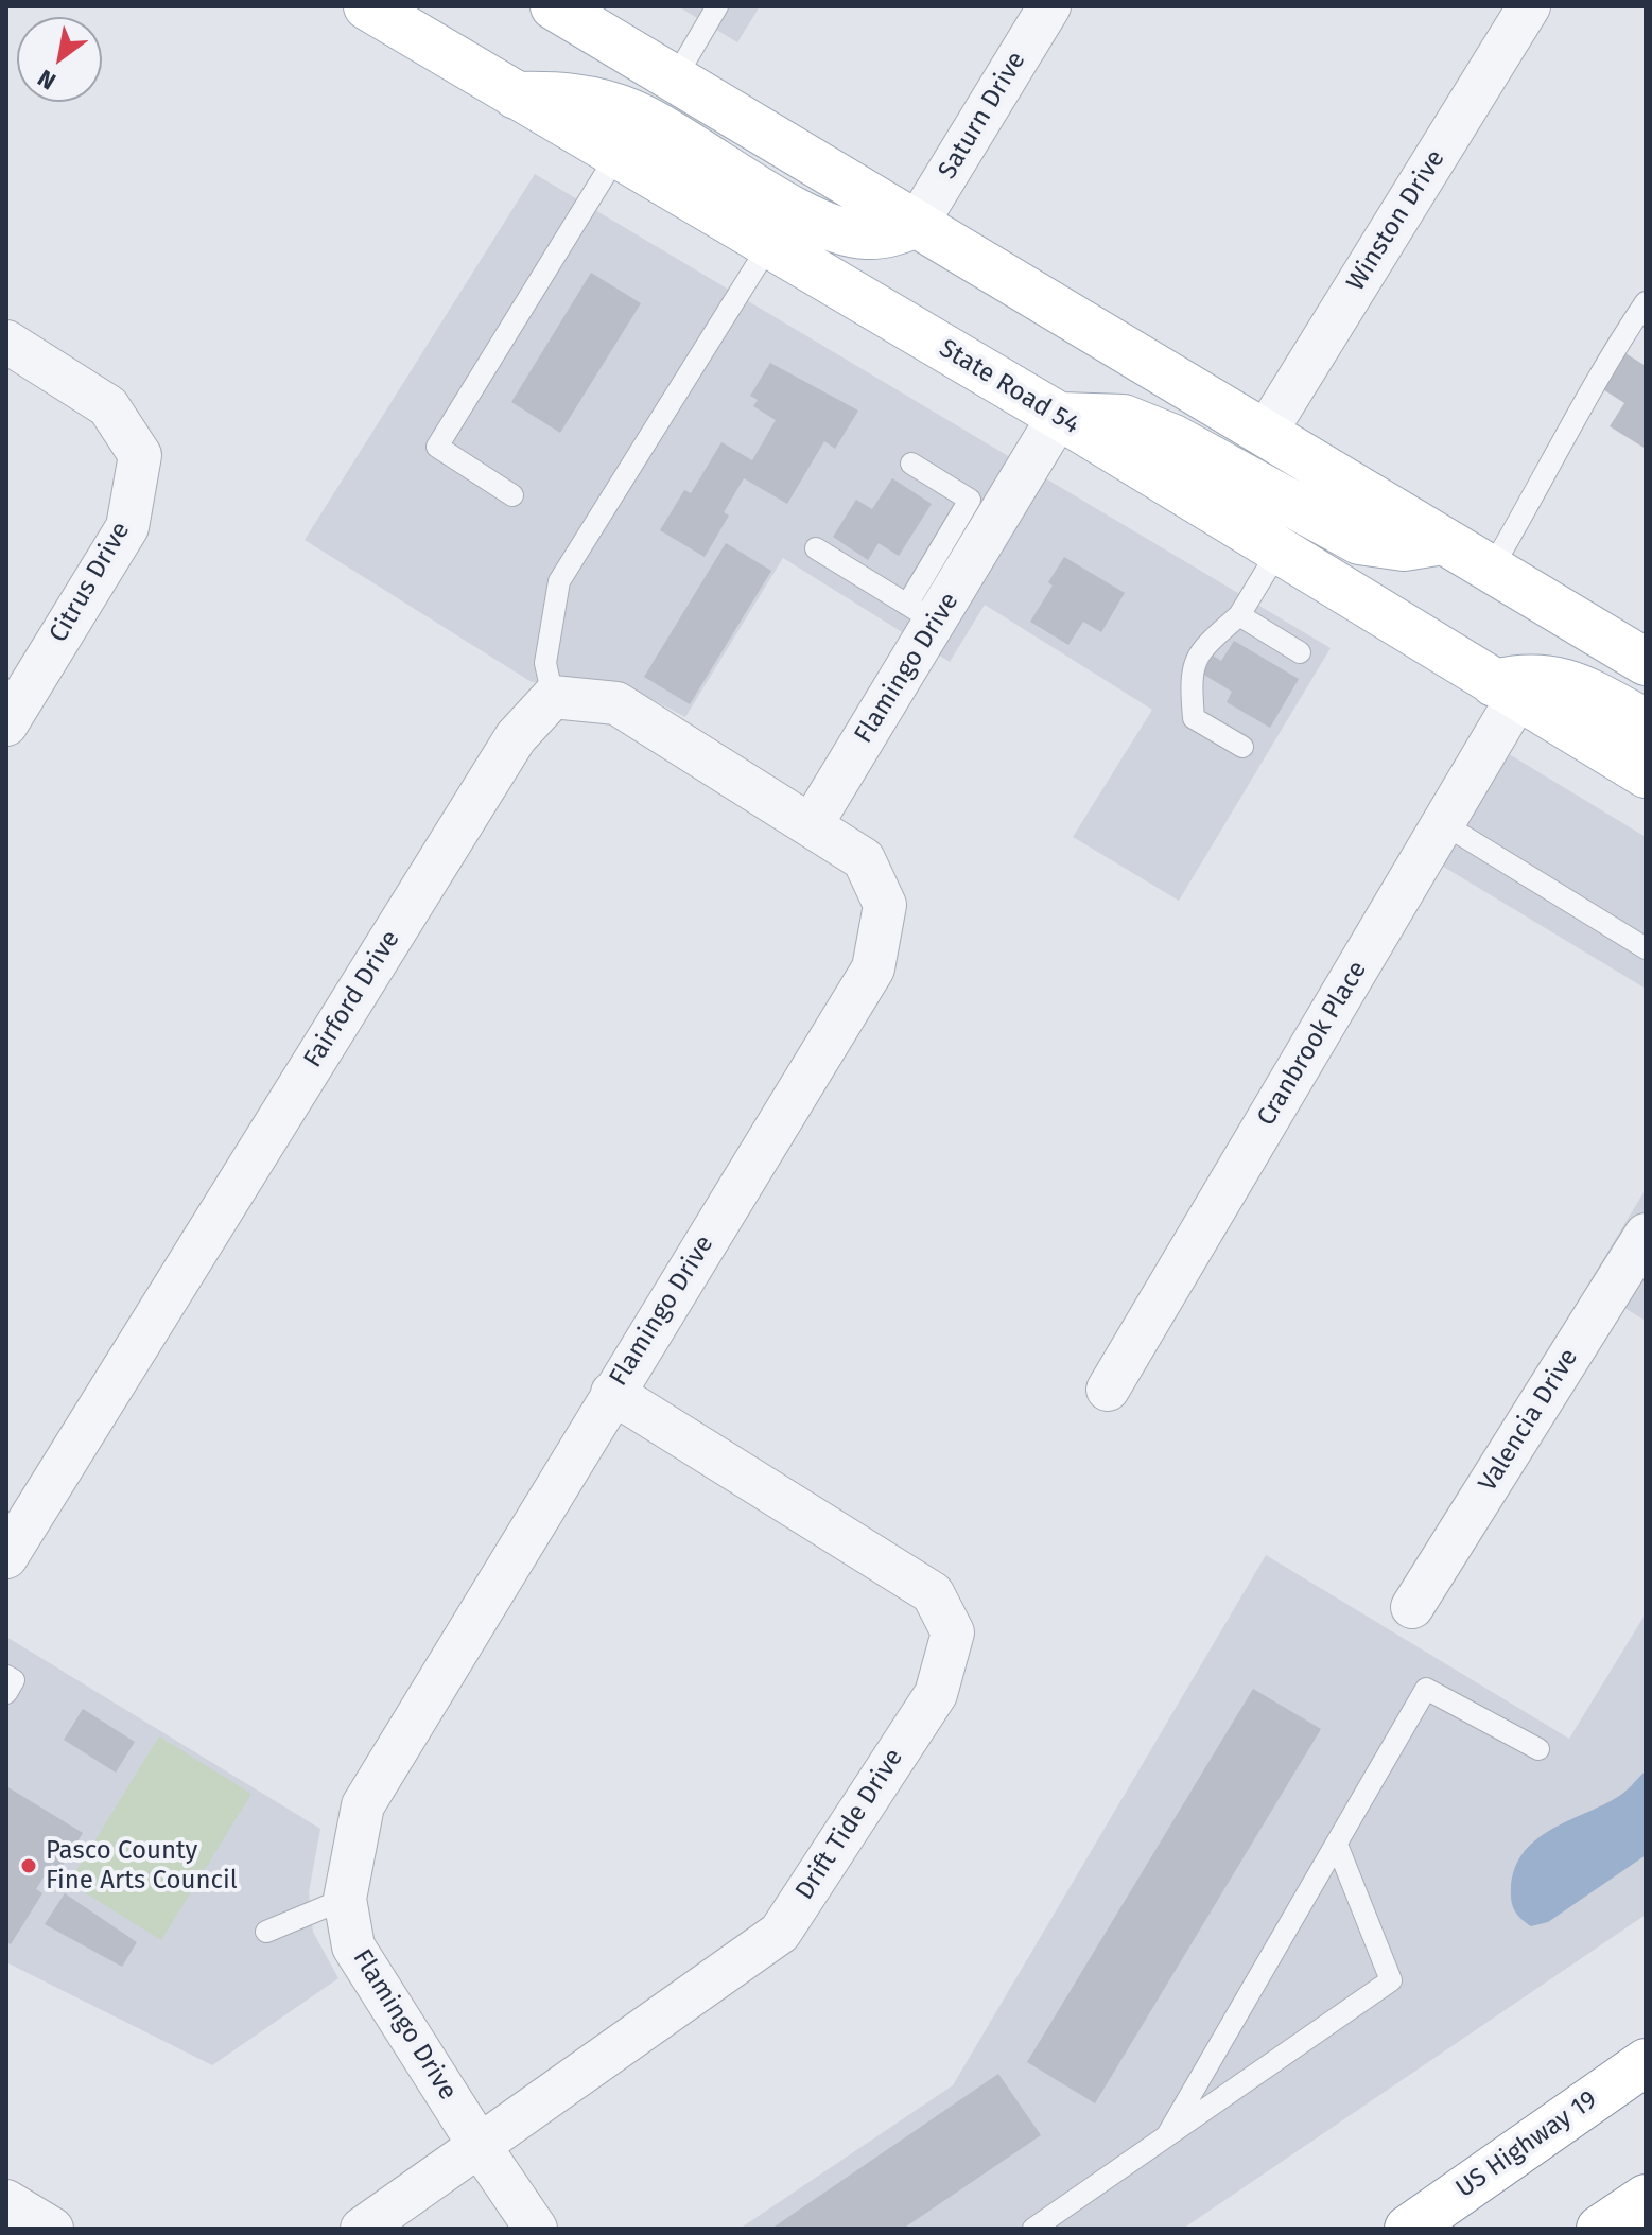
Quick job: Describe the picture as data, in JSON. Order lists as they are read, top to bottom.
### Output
{
  "streets": {
    "main road": ["State Road 54", "US Highway 19"],
    "street": [
      "Saturn Drive",
      "Winston Drive",
      "Citrus Drive",
      "Flamingo Drive",
      "Fairford Drive",
      "Cranbrook Place",
      "Valencia Drive",
      "Drift Tide Drive"
    ]
  },
  "crossings": [
    ["State Road 54", "Flamingo Drive"],
    ["State Road 54", "Cranbrook Place"],
    ["Flamingo Drive", "Drift Tide Drive"]
  ],
  "places": ["Pasco County Fine Arts Council"],
  "north": "bottom left"
}
